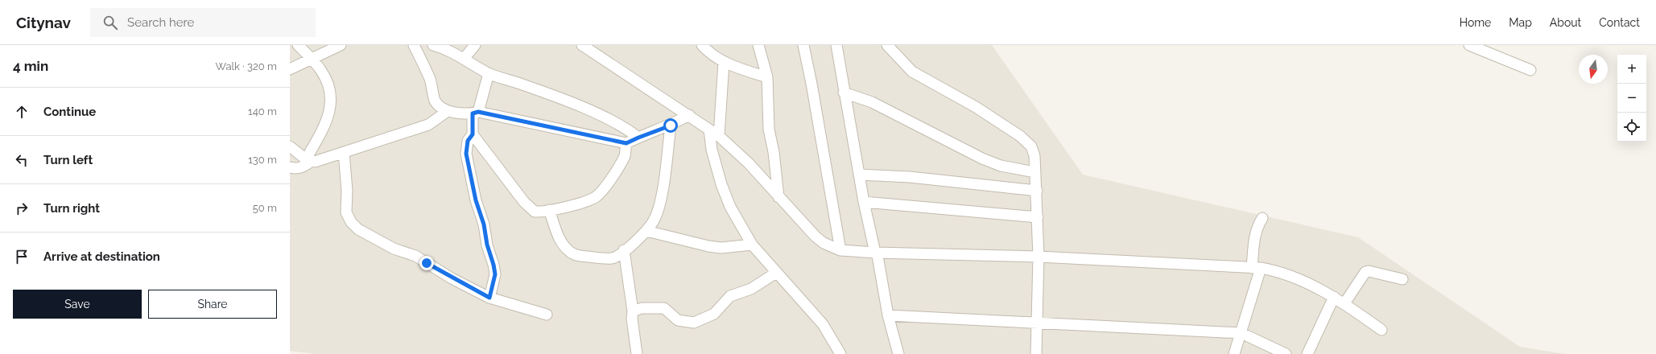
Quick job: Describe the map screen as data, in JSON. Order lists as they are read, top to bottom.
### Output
{
  "north": "bottom",
  "page": {
    "header": "Citynav",
    "search": "Search here",
    "nav": [
      "Home",
      "Map",
      "About",
      "Contact"
    ],
    "heading": ["4 min", "Walk · 320 m"],
    "map_buttons": ["+", "−"],
    "list": [
      ["Continue", "140 m"],
      ["Turn left", "130 m"],
      ["Turn right", "50 m"],
      "Arrive at destination"
    ],
    "buttons": ["Save", "Share"]
  }
}
